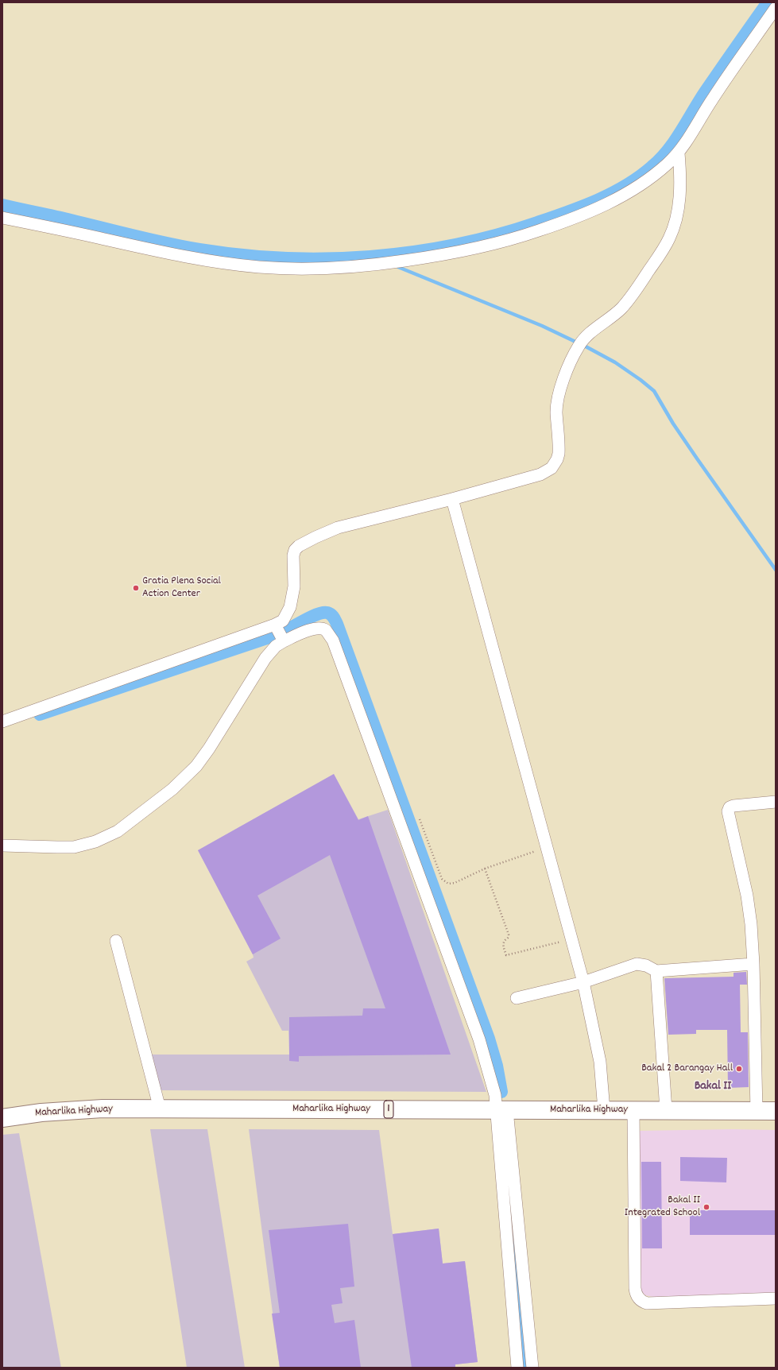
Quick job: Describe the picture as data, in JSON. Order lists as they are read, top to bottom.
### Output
{
  "streets": {
    "highway": ["Maharlika Highway", "1"]
  },
  "districts": ["Bakal II"],
  "places": ["Gratia Plena Social Action Center", "Bakal 2 Barangay Hall", "Bakal II Integrated School"]
}
